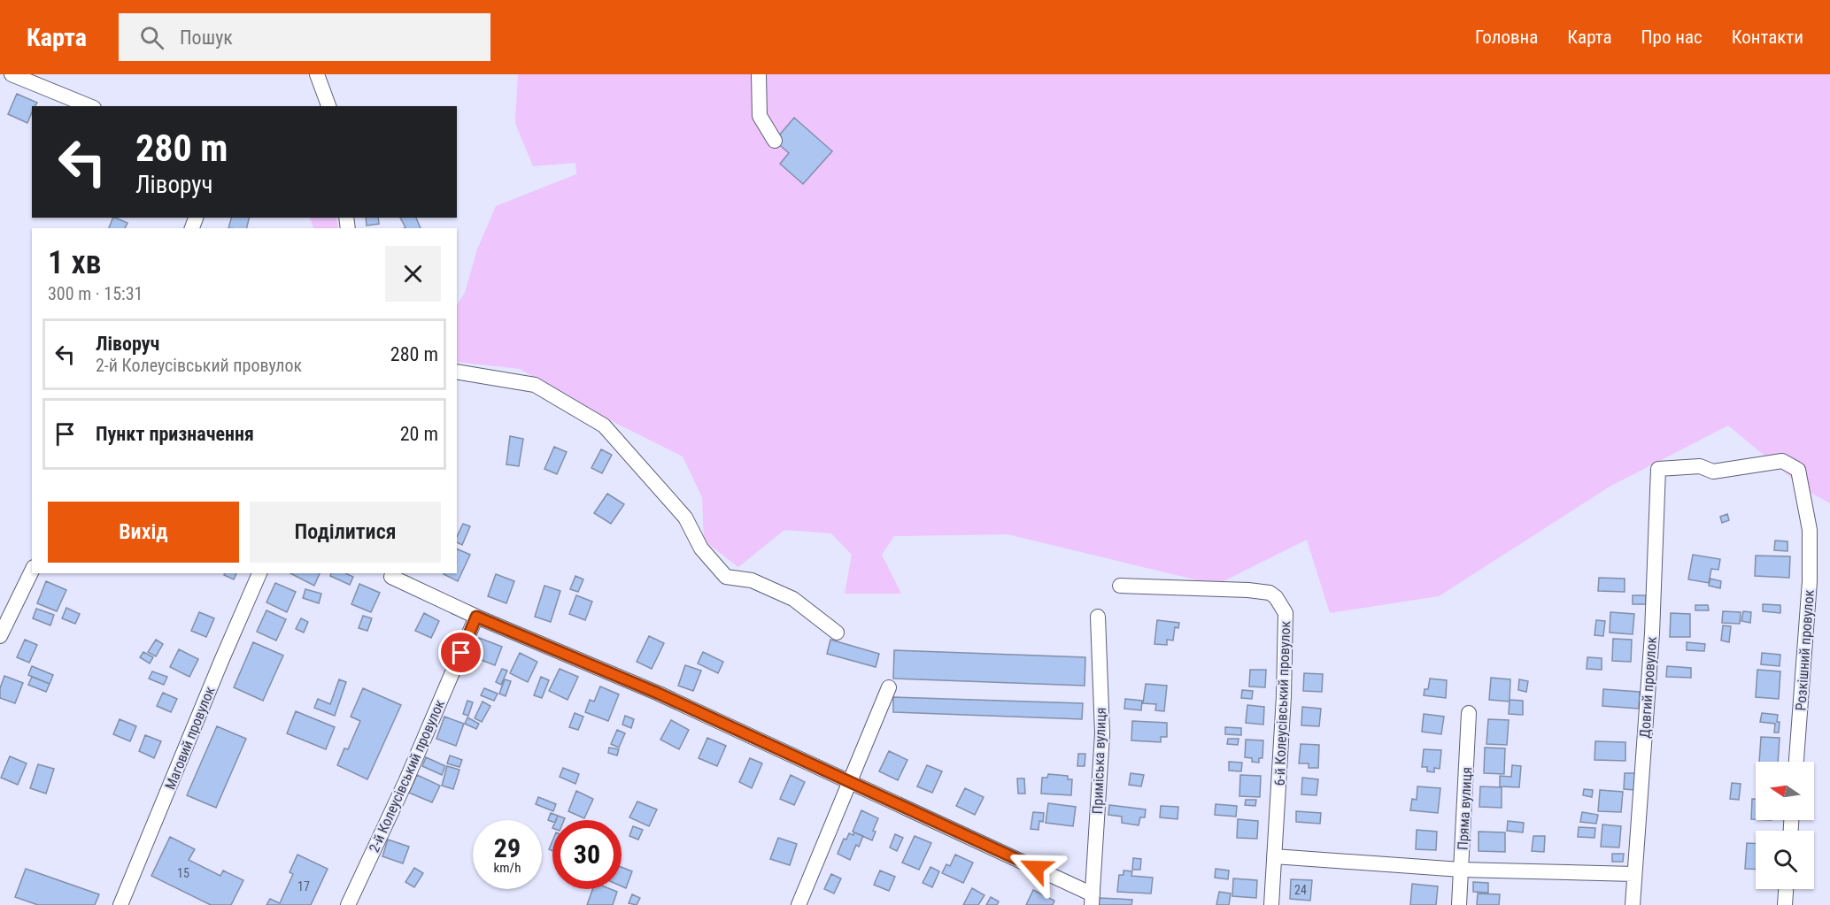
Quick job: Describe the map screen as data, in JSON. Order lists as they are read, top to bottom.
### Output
{
  "streets": {
    "street": [
      "Розкішний провулок",
      "Довгий провулок",
      "6-й Колеусівський провулок",
      "Маговий провулок",
      "Приміська вулиця",
      "2-й Колеусівський провулок",
      "Пряма вулиця"
    ]
  },
  "crossings": [
    ["Розкішний провулок", "Довгий провулок"]
  ],
  "house_numbers": ["15", "17", "24"],
  "north": "left",
  "page": {
    "header": "Карта",
    "search": "Пошук",
    "nav": [
      "Головна",
      "Карта",
      "Про нас",
      "Контакти"
    ],
    "turn": ["280 m", "Ліворуч"],
    "heading": ["1 хв", "300 m · 15:31"],
    "list": [
      {
        "name": "Ліворуч",
        "note": "2-й Колеусівський провулок",
        "value": "280 m"
      },
      {
        "name": "Пункт призначення",
        "value": "20 m"
      }
    ],
    "buttons": ["Вихід", "Поділитися"],
    "speed": "29 km/h",
    "limit": "30"
  }
}
